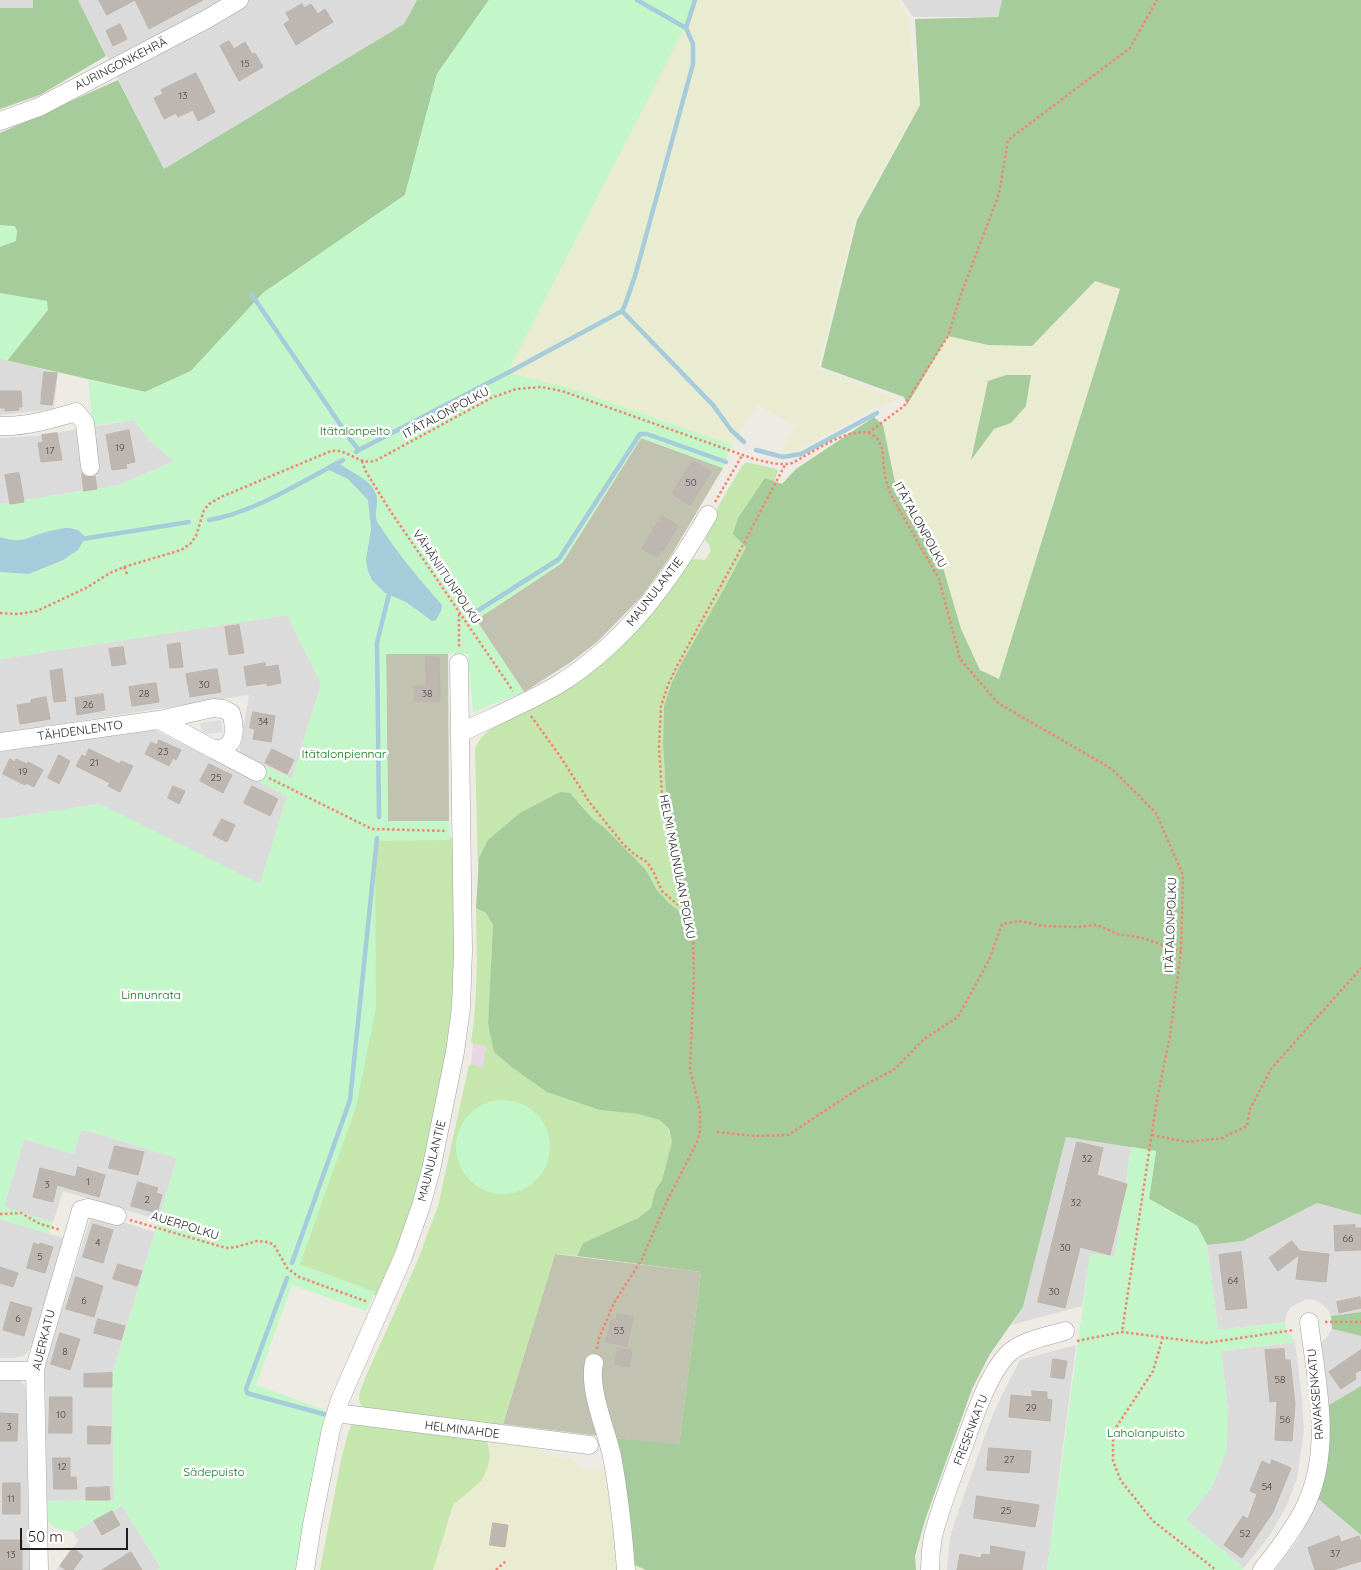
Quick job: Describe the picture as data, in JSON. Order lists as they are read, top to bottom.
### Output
{
  "streets": {
    "street": [
      "AURINGONKEHRÄ",
      "MAUNULANTIE",
      "TÄHDENLENTO",
      "AUERKATU",
      "RAVAKSENKATU",
      "HELMINAHDE",
      "FRESENKATU"
    ],
    "path": [
      "ITÄTALONPOLKU",
      "VÄHÄNIITUNPOLKU",
      "HELMI MAUNULAN POLKU",
      "AUERPOLKU"
    ]
  },
  "crossings": [
    ["ITÄTALONPOLKU", "VÄHÄNIITUNPOLKU"],
    ["ITÄTALONPOLKU", "HELMI MAUNULAN POLKU"],
    ["MAUNULANTIE", "HELMINAHDE"],
    ["AUERPOLKU", "AUERKATU"]
  ],
  "parks": [
    "Itätalonpelto",
    "Itätalonpiennar",
    "Linnunrata",
    "Laholanpuisto",
    "Sädepuisto"
  ],
  "house_numbers": [
    "15",
    "13",
    "19",
    "17",
    "50",
    "30",
    "28",
    "38",
    "26",
    "34",
    "23",
    "21",
    "19",
    "25",
    "32",
    "1",
    "3",
    "2",
    "32",
    "66",
    "4",
    "30",
    "5",
    "64",
    "30",
    "6",
    "6",
    "53",
    "8",
    "58",
    "29",
    "10",
    "56",
    "3",
    "27",
    "12",
    "54",
    "11",
    "25",
    "52",
    "37",
    "13"
  ],
  "scale_bar": "50 m"
}
